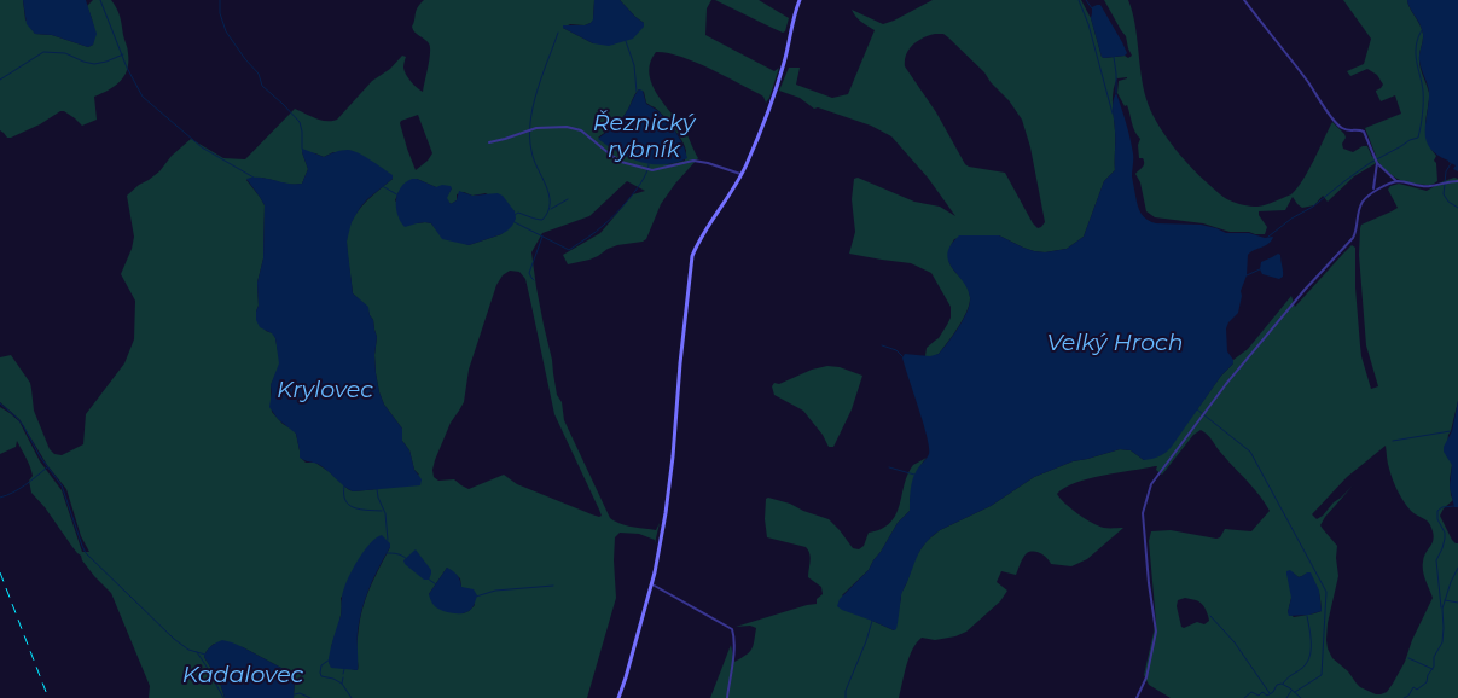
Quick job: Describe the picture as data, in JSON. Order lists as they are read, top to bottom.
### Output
{
  "water": [
    "Řeznický rybník",
    "Velký Hroch",
    "Krylovec",
    "Kadalovec"
  ]
}
